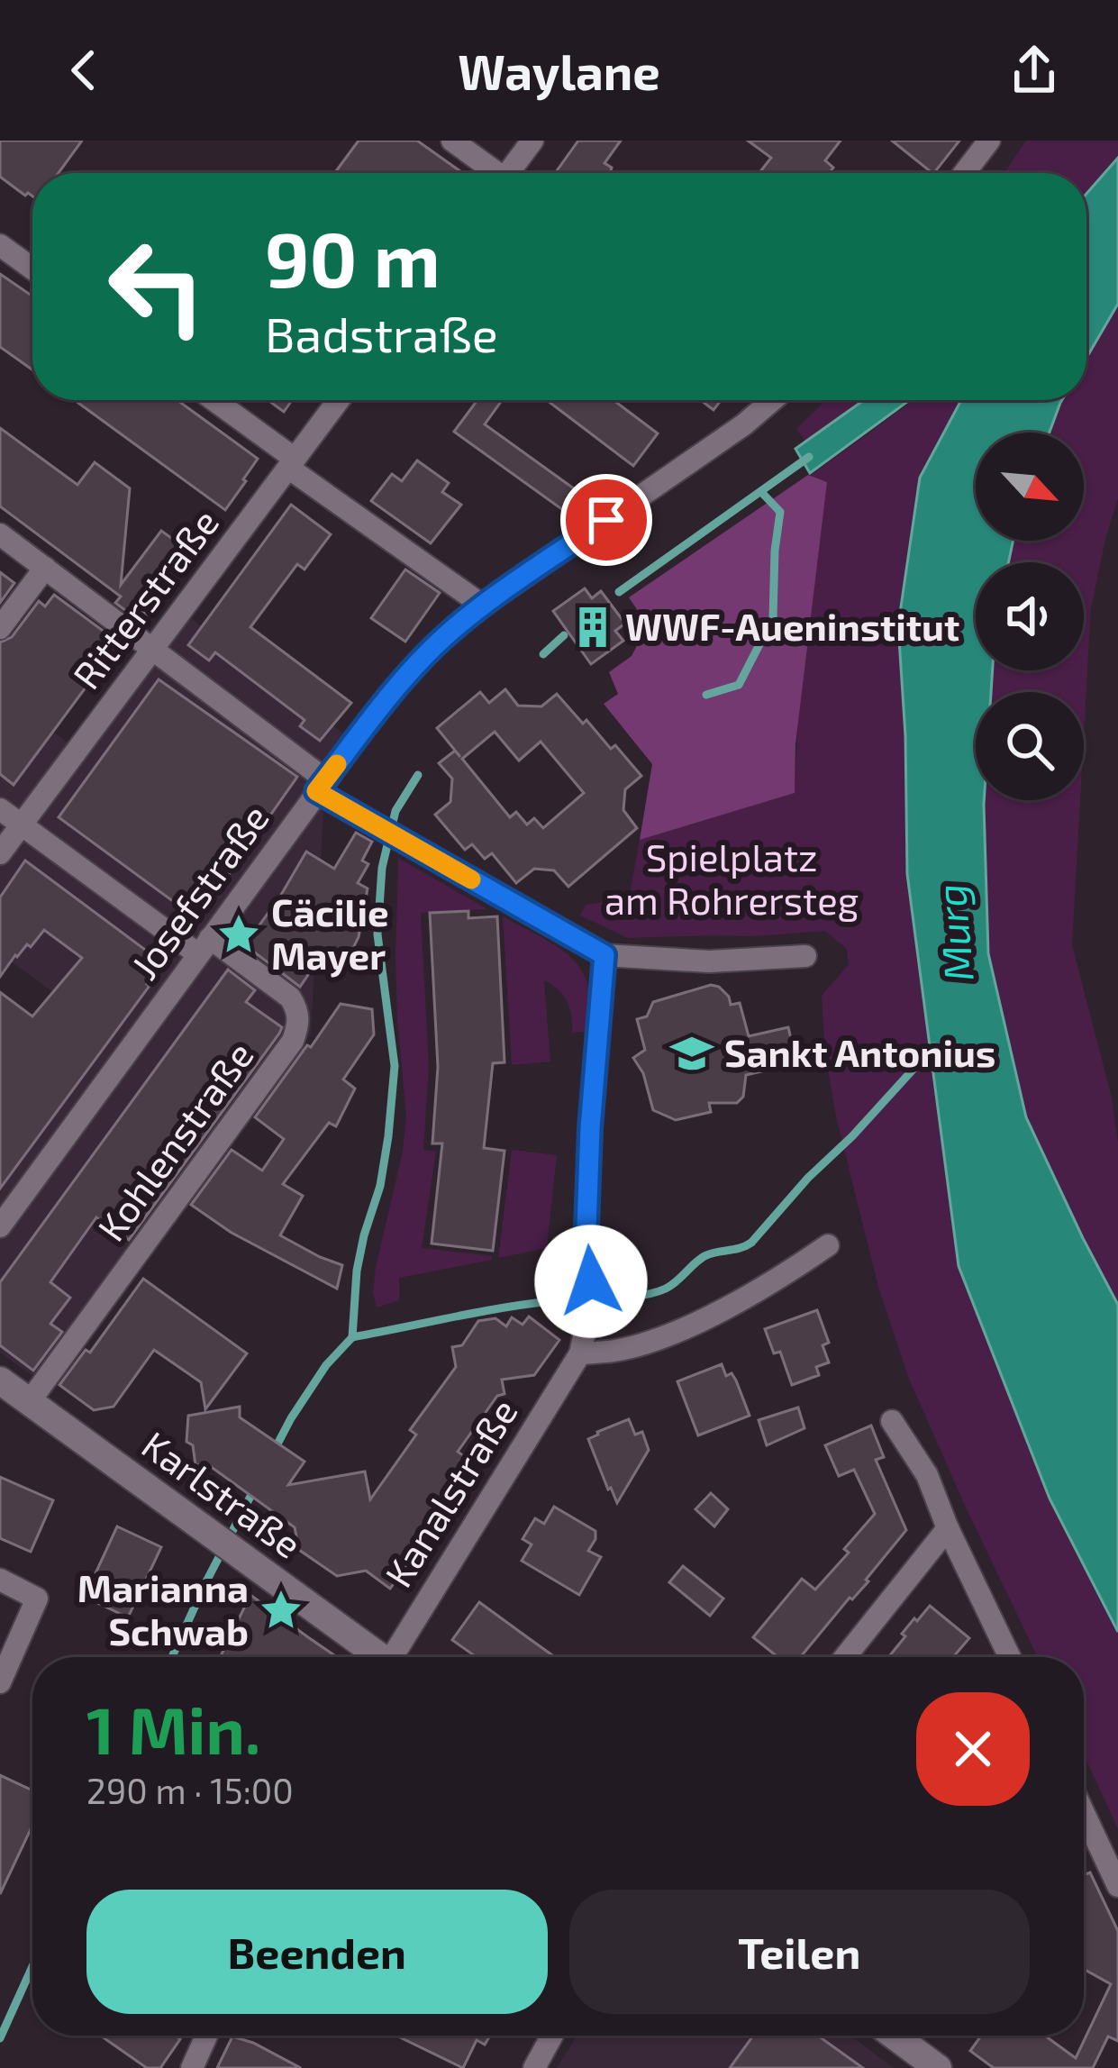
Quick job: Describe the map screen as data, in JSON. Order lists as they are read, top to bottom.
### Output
{
  "streets": {
    "street": [
      "Ritterstraße",
      "Josefstraße",
      "Kohlenstraße",
      "Kanalstraße",
      "Karlstraße"
    ]
  },
  "crossings": [
    ["Josefstraße", "Kohlenstraße"],
    ["Kohlenstraße", "Karlstraße"]
  ],
  "water": ["Murg"],
  "parks": ["Spielplatz am Rohrersteg"],
  "places": {
    "building": ["WWF-Aueninstitut"],
    "place": ["Cäcilie Mayer", "Marianna Schwab"],
    "school or university": ["Sankt Antonius"]
  },
  "north": "bottom right",
  "page": {
    "header": "Waylane",
    "turn": ["90 m", "Badstraße"],
    "heading": ["1 Min.", "290 m · 15:00"],
    "buttons": ["Beenden", "Teilen"]
  }
}
